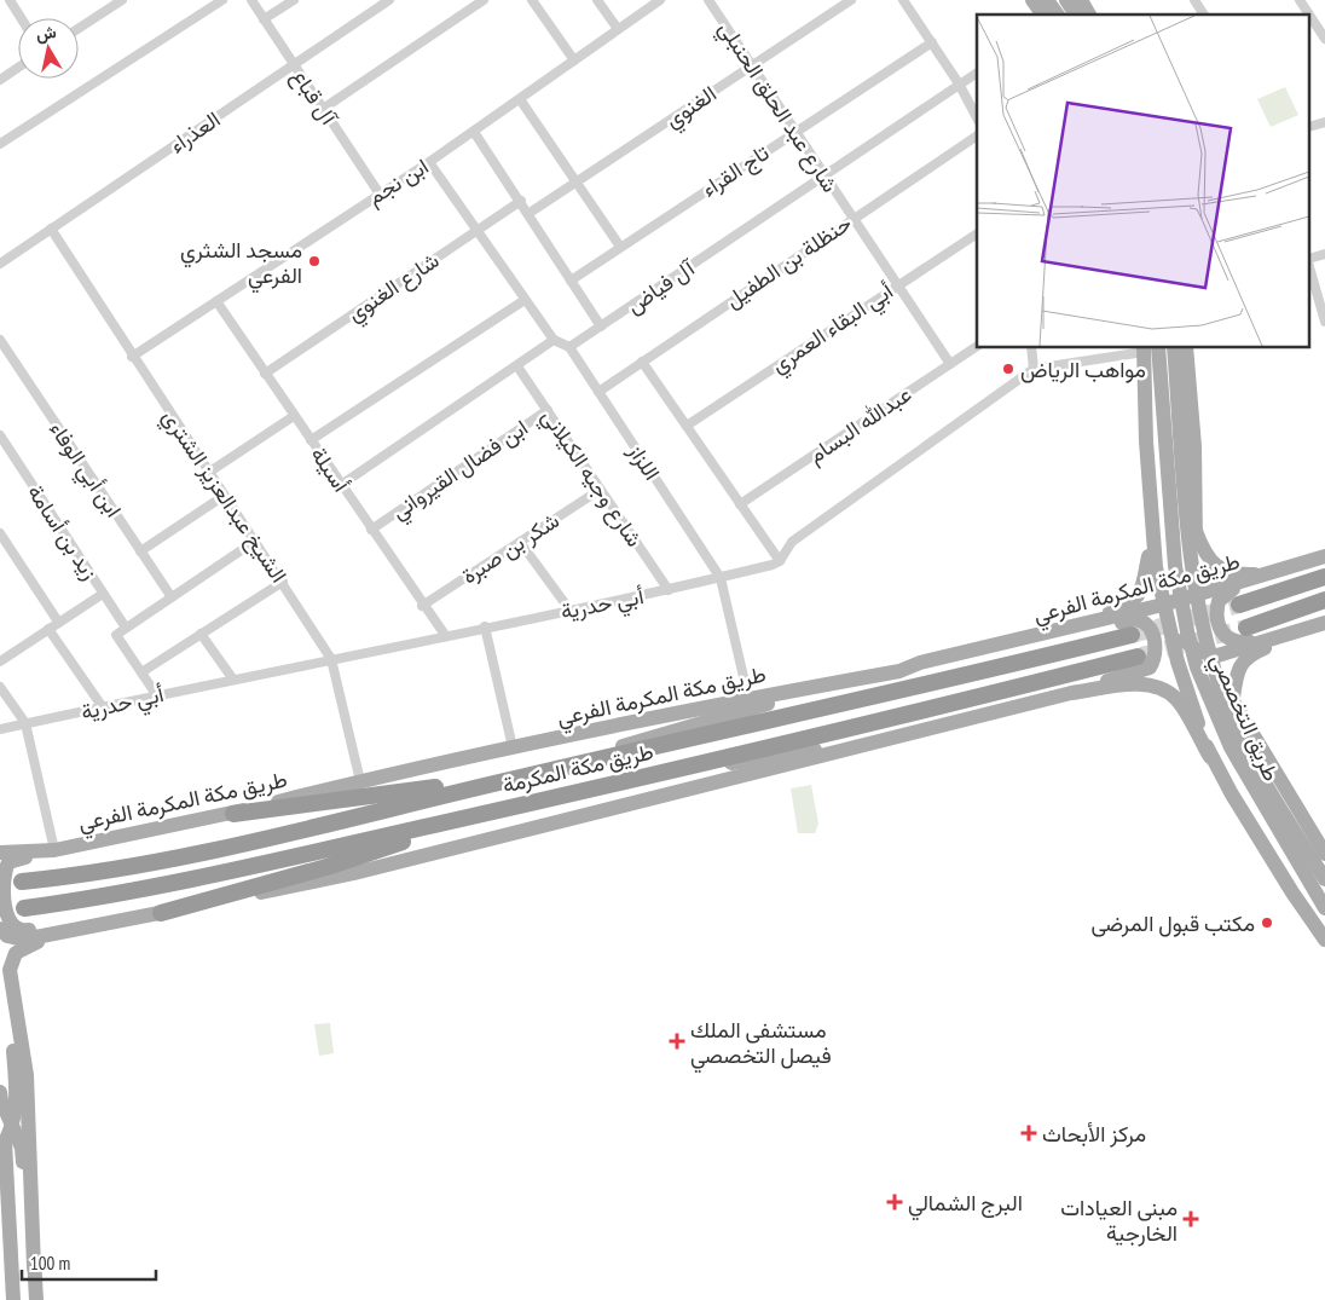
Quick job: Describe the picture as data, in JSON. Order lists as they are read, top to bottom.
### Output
{
  "streets": {
    "highway": ["طريق مكة المكرمة"],
    "main road": ["طريق مكة المكرمة الفرعي", "طريق التخصصي"],
    "street": [
      "آل قباع",
      "الغنوي",
      "شارع عبد الحلق الحنبلي",
      "العذراء",
      "تاج القراء",
      "ابن نجم",
      "حنظلة بن الطفيل",
      "شارع الغنوي",
      "آل فياض",
      "أبي البقاء العمري",
      "عبدالله البسام",
      "اللزاز",
      "ابن أبي الوفاء",
      "أسيلة",
      "ابن فضال القيرواني",
      "شارع وجيه الكيلاني",
      "الشيخ عبدالعزيز الشتري",
      "زيد بن أسامة",
      "شكر بن صبرة",
      "أبي حدرية"
    ]
  },
  "crossings": [
    ["آل قباع", "العذراء"],
    ["آل قباع", "ابن نجم"],
    ["الغنوي", "شارع عبد الحلق الحنبلي"],
    ["شارع عبد الحلق الحنبلي", "تاج القراء"],
    ["شارع عبد الحلق الحنبلي", "حنظلة بن الطفيل"],
    ["شارع عبد الحلق الحنبلي", "آل فياض"],
    ["شارع عبد الحلق الحنبلي", "أبي البقاء العمري"],
    ["شارع عبد الحلق الحنبلي", "عبدالله البسام"],
    ["العذراء", "الشيخ عبدالعزيز الشتري"],
    ["ابن نجم", "أسيلة"],
    ["ابن نجم", "الشيخ عبدالعزيز الشتري"],
    ["حنظلة بن الطفيل", "اللزاز"],
    ["شارع الغنوي", "أسيلة"],
    ["آل فياض", "اللزاز"],
    ["اللزاز", "أبي حدرية"],
    ["أسيلة", "ابن فضال القيرواني"],
    ["أسيلة", "شكر بن صبرة"],
    ["أسيلة", "أبي حدرية"],
    ["ابن فضال القيرواني", "شارع وجيه الكيلاني"],
    ["شارع وجيه الكيلاني", "شكر بن صبرة"],
    ["شارع وجيه الكيلاني", "أبي حدرية"],
    ["الشيخ عبدالعزيز الشتري", "طريق مكة المكرمة الفرعي"],
    ["الشيخ عبدالعزيز الشتري", "أبي حدرية"]
  ],
  "places": {
    "other": ["مسجد الشثري الفرعي", "مواهب الرياض", "مكتب قبول المرضى"],
    "health": [
      "مستشفى الملك فيصل التخصصي",
      "مركز الأبحاث",
      "البرج الشمالي",
      "مبنى العيادات الخارجية"
    ]
  },
  "scale_bar": "100 m",
  "north": "top"
}
